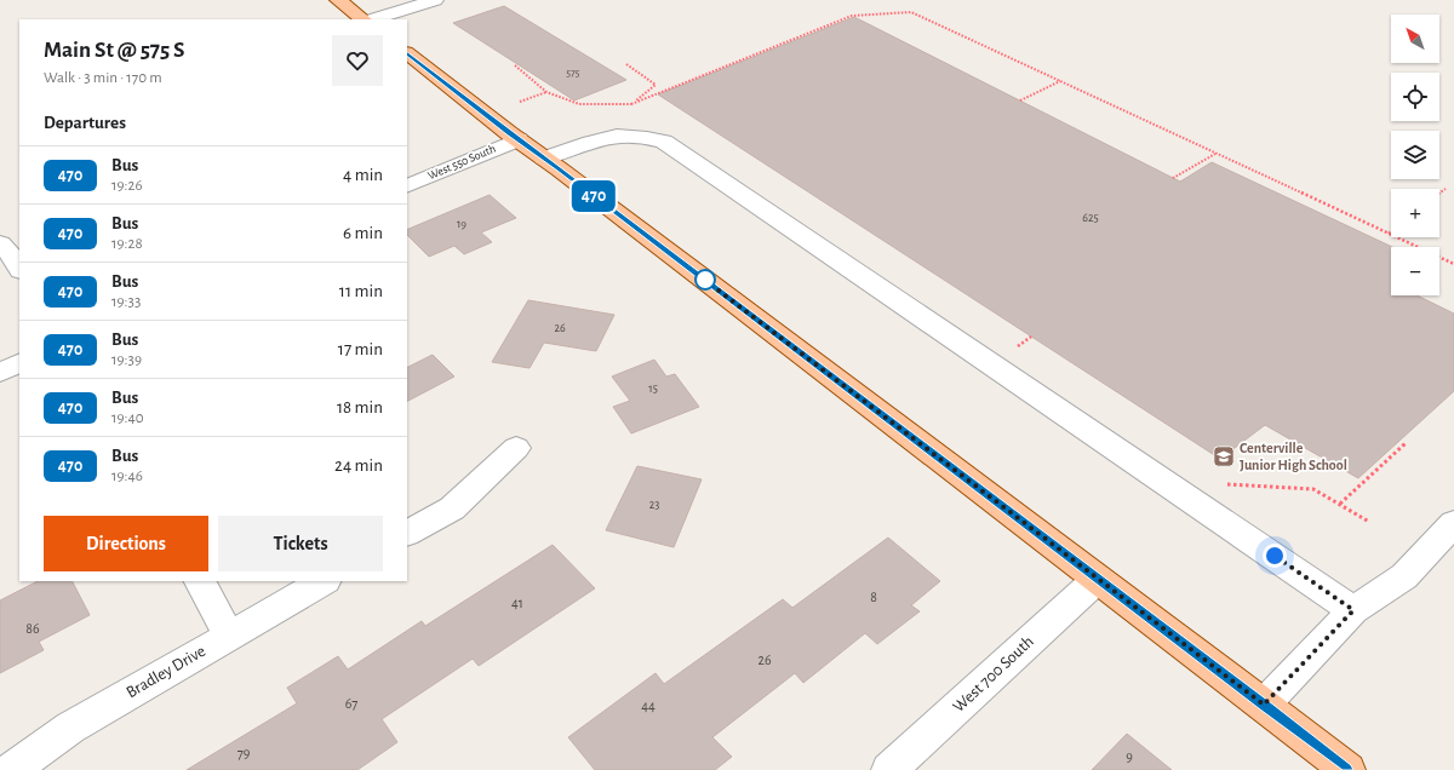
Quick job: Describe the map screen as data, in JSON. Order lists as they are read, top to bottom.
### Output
{
  "streets": {
    "street": ["West 550 South", "Bradley Drive", "West 700 South"]
  },
  "places": {
    "school or university": ["Centerville Junior High School"]
  },
  "lines": ["bus line 470"],
  "house_numbers": [
    "575",
    "625",
    "19",
    "26",
    "15",
    "23",
    "8",
    "41",
    "86",
    "26",
    "67",
    "44",
    "79",
    "9"
  ],
  "north": "top left",
  "page": {
    "on_map": "470",
    "map_buttons": ["+", "−"],
    "heading": [
      ["Main St @ 575 S", "Walk · 3 min · 170 m"],
      "Departures"
    ],
    "list": [
      {
        "mark": "470",
        "name": "Bus",
        "note": "19:26",
        "value": "4 min"
      },
      {
        "mark": "470",
        "name": "Bus",
        "note": "19:28",
        "value": "6 min"
      },
      {
        "mark": "470",
        "name": "Bus",
        "note": "19:33",
        "value": "11 min"
      },
      {
        "mark": "470",
        "name": "Bus",
        "note": "19:39",
        "value": "17 min"
      },
      {
        "mark": "470",
        "name": "Bus",
        "note": "19:40",
        "value": "18 min"
      },
      {
        "mark": "470",
        "name": "Bus",
        "note": "19:46",
        "value": "24 min"
      }
    ],
    "buttons": ["Directions", "Tickets"]
  }
}
